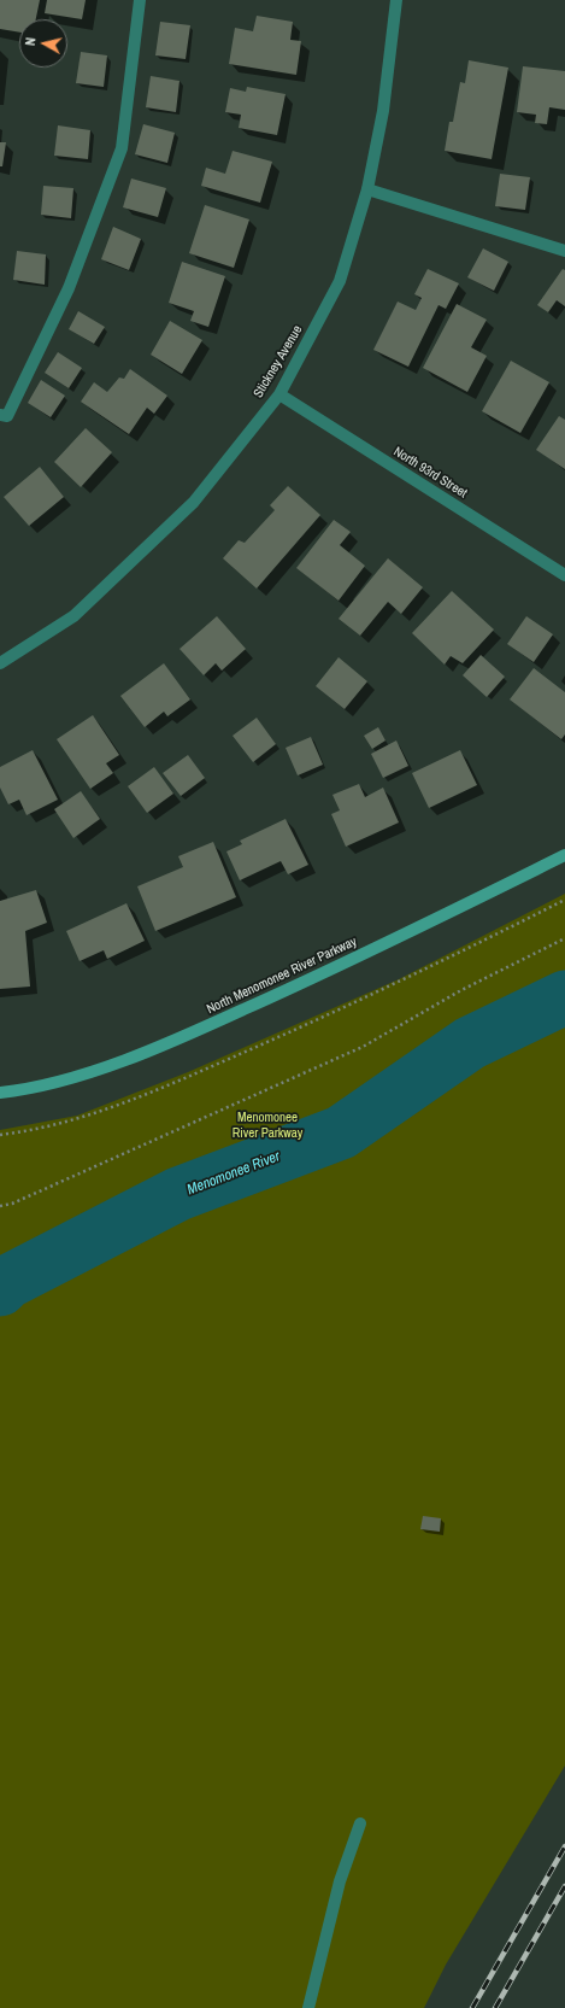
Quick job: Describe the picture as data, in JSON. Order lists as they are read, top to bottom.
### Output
{
  "streets": {
    "street": ["Stickney Avenue", "North 93rd Street", "North Menomonee River Parkway"]
  },
  "crossings": [
    ["Stickney Avenue", "North 93rd Street"]
  ],
  "water": ["Menomonee River"],
  "parks": ["Menomonee River Parkway"],
  "north": "left"
}
